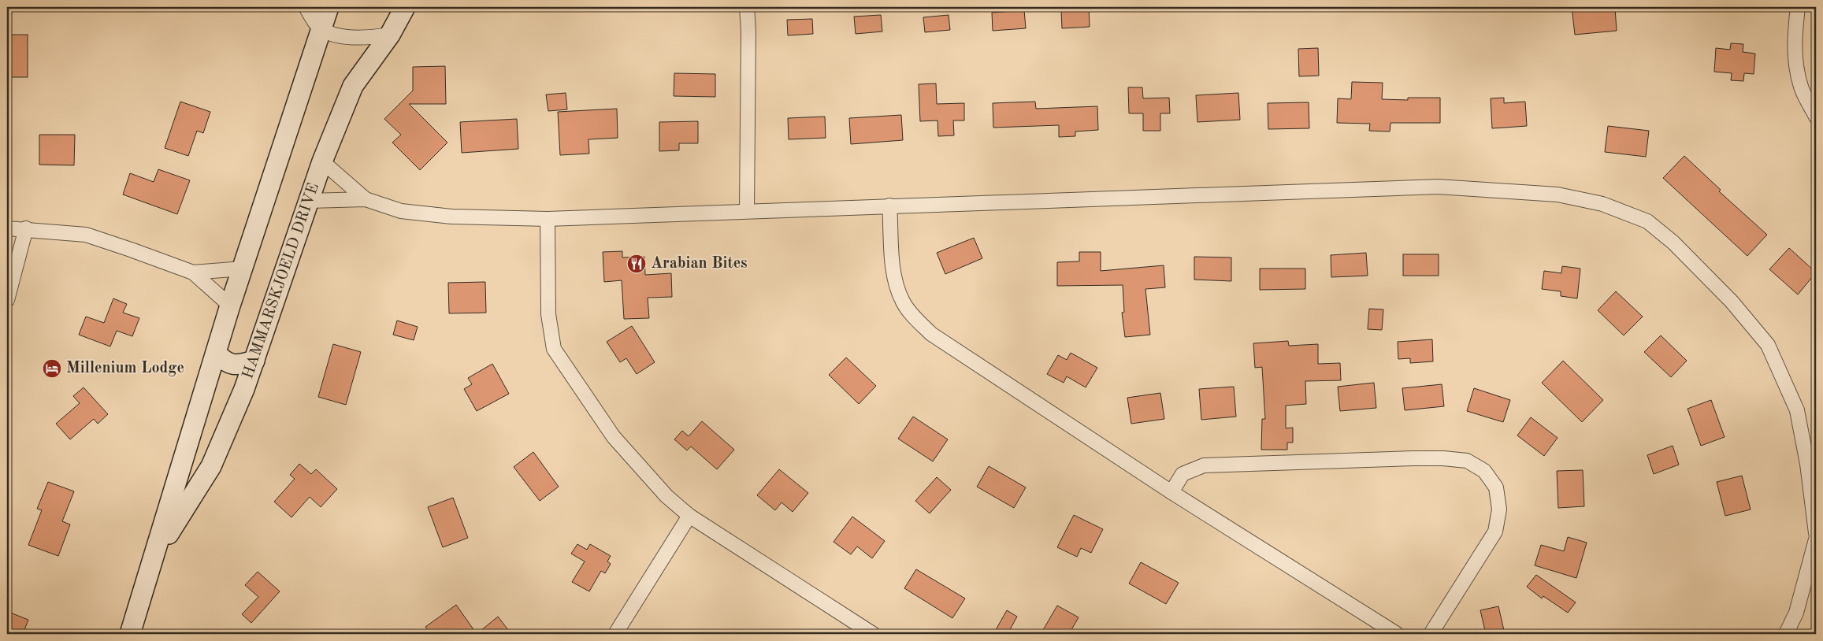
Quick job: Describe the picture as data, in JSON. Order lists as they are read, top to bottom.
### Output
{
  "streets": {
    "main road": ["HAMMARSKJOELD DRIVE"]
  },
  "places": {
    "restaurant": ["Arabian Bites"],
    "hotel": ["Millenium Lodge"]
  }
}
